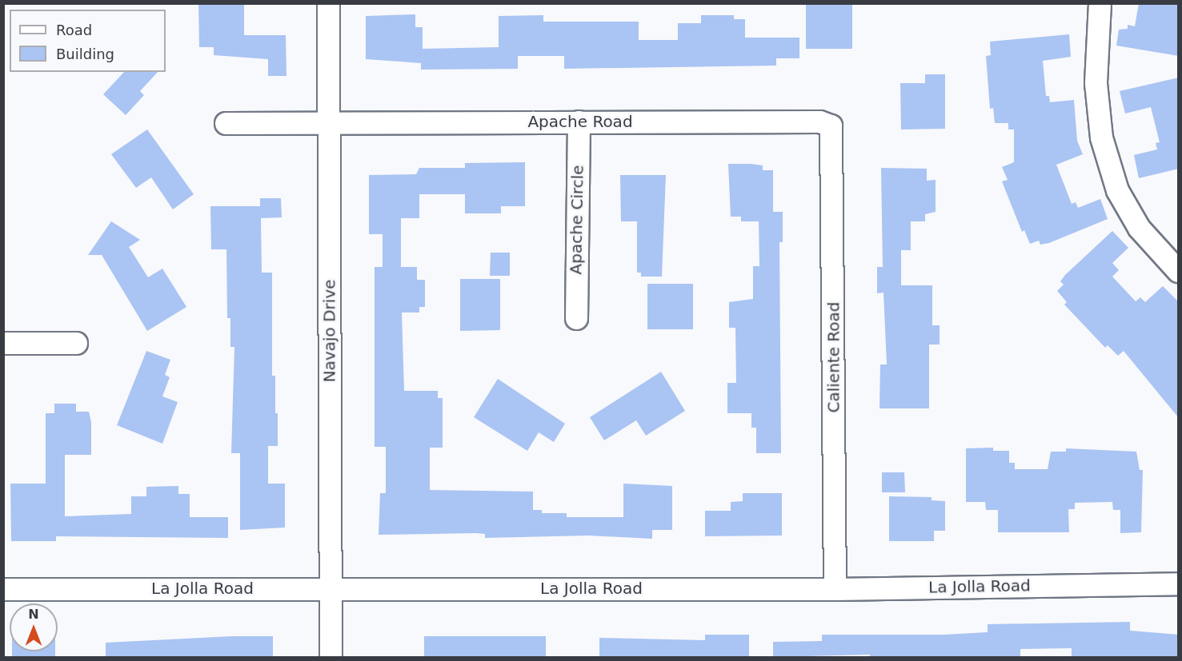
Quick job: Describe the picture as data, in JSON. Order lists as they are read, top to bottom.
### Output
{
  "streets": {
    "street": [
      "Apache Road",
      "Apache Circle",
      "Navajo Drive",
      "Caliente Road",
      "La Jolla Road"
    ]
  },
  "crossings": [
    ["Apache Road", "Apache Circle"],
    ["Apache Road", "Navajo Drive"],
    ["Apache Road", "Caliente Road"],
    ["Navajo Drive", "La Jolla Road"],
    ["Caliente Road", "La Jolla Road"]
  ],
  "legend": ["Road", "Building"],
  "north": "top"
}
